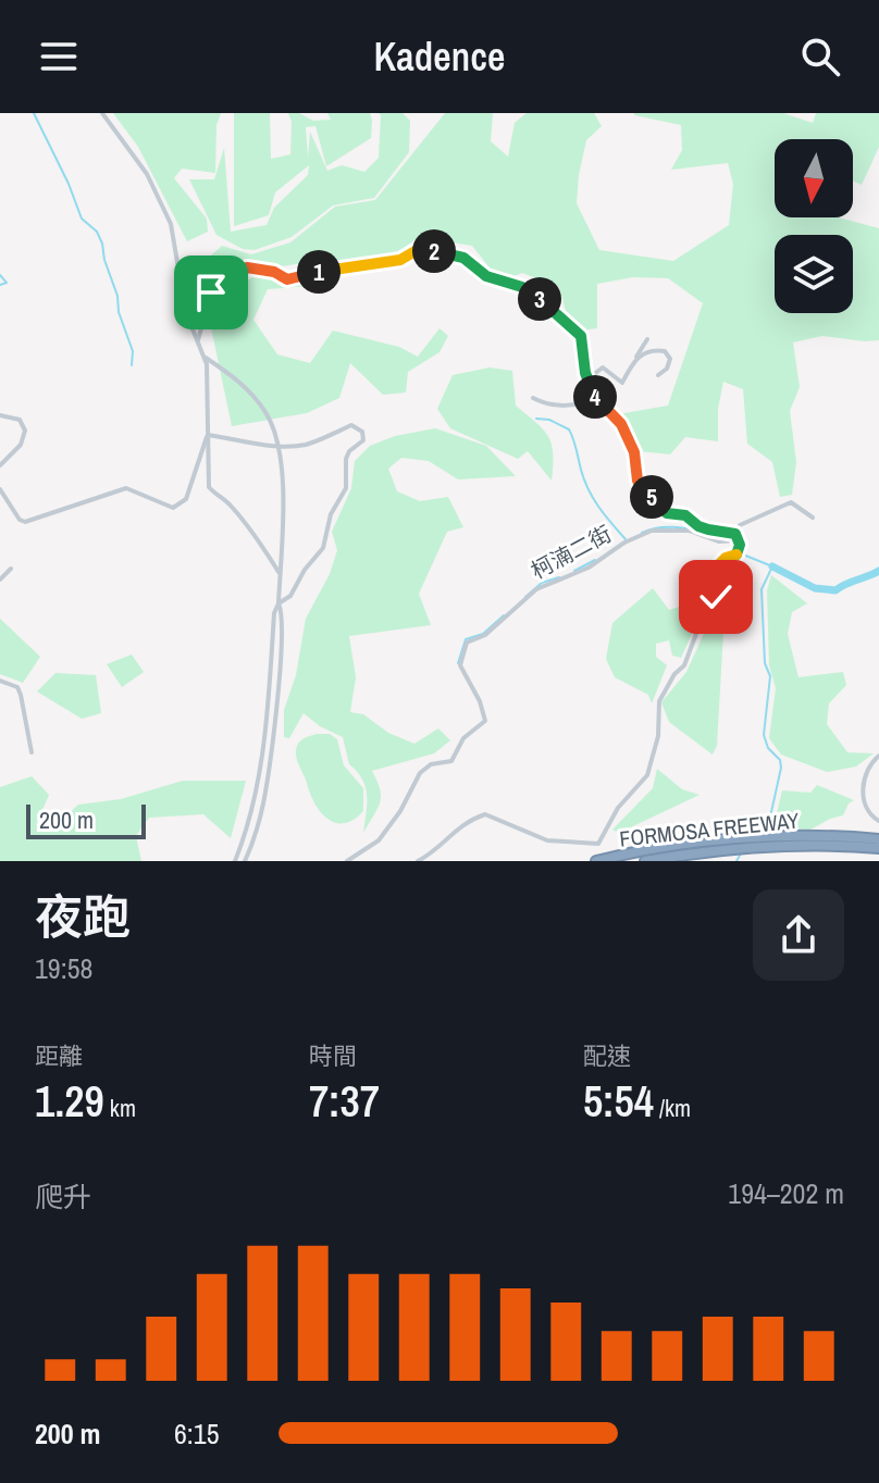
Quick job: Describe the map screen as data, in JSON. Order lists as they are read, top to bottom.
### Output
{
  "streets": {
    "highway": ["FORMOSA FREEWAY"],
    "street": ["柯湳二街"]
  },
  "scale_bar": "200 m",
  "north": "bottom",
  "page": {
    "header": "Kadence",
    "pins": [
      "2",
      "1",
      "3",
      "4",
      "5"
    ],
    "scale": "200 m",
    "heading": ["夜跑", "19:58"],
    "stats": [
      ["距離", "1.29 km"],
      ["時間", "7:37"],
      ["配速", "5:54 /km"]
    ],
    "chart": ["爬升", "194–202 m"],
    "list": [
      {
        "name": "200 m",
        "note": "6:15"
      }
    ]
  }
}
